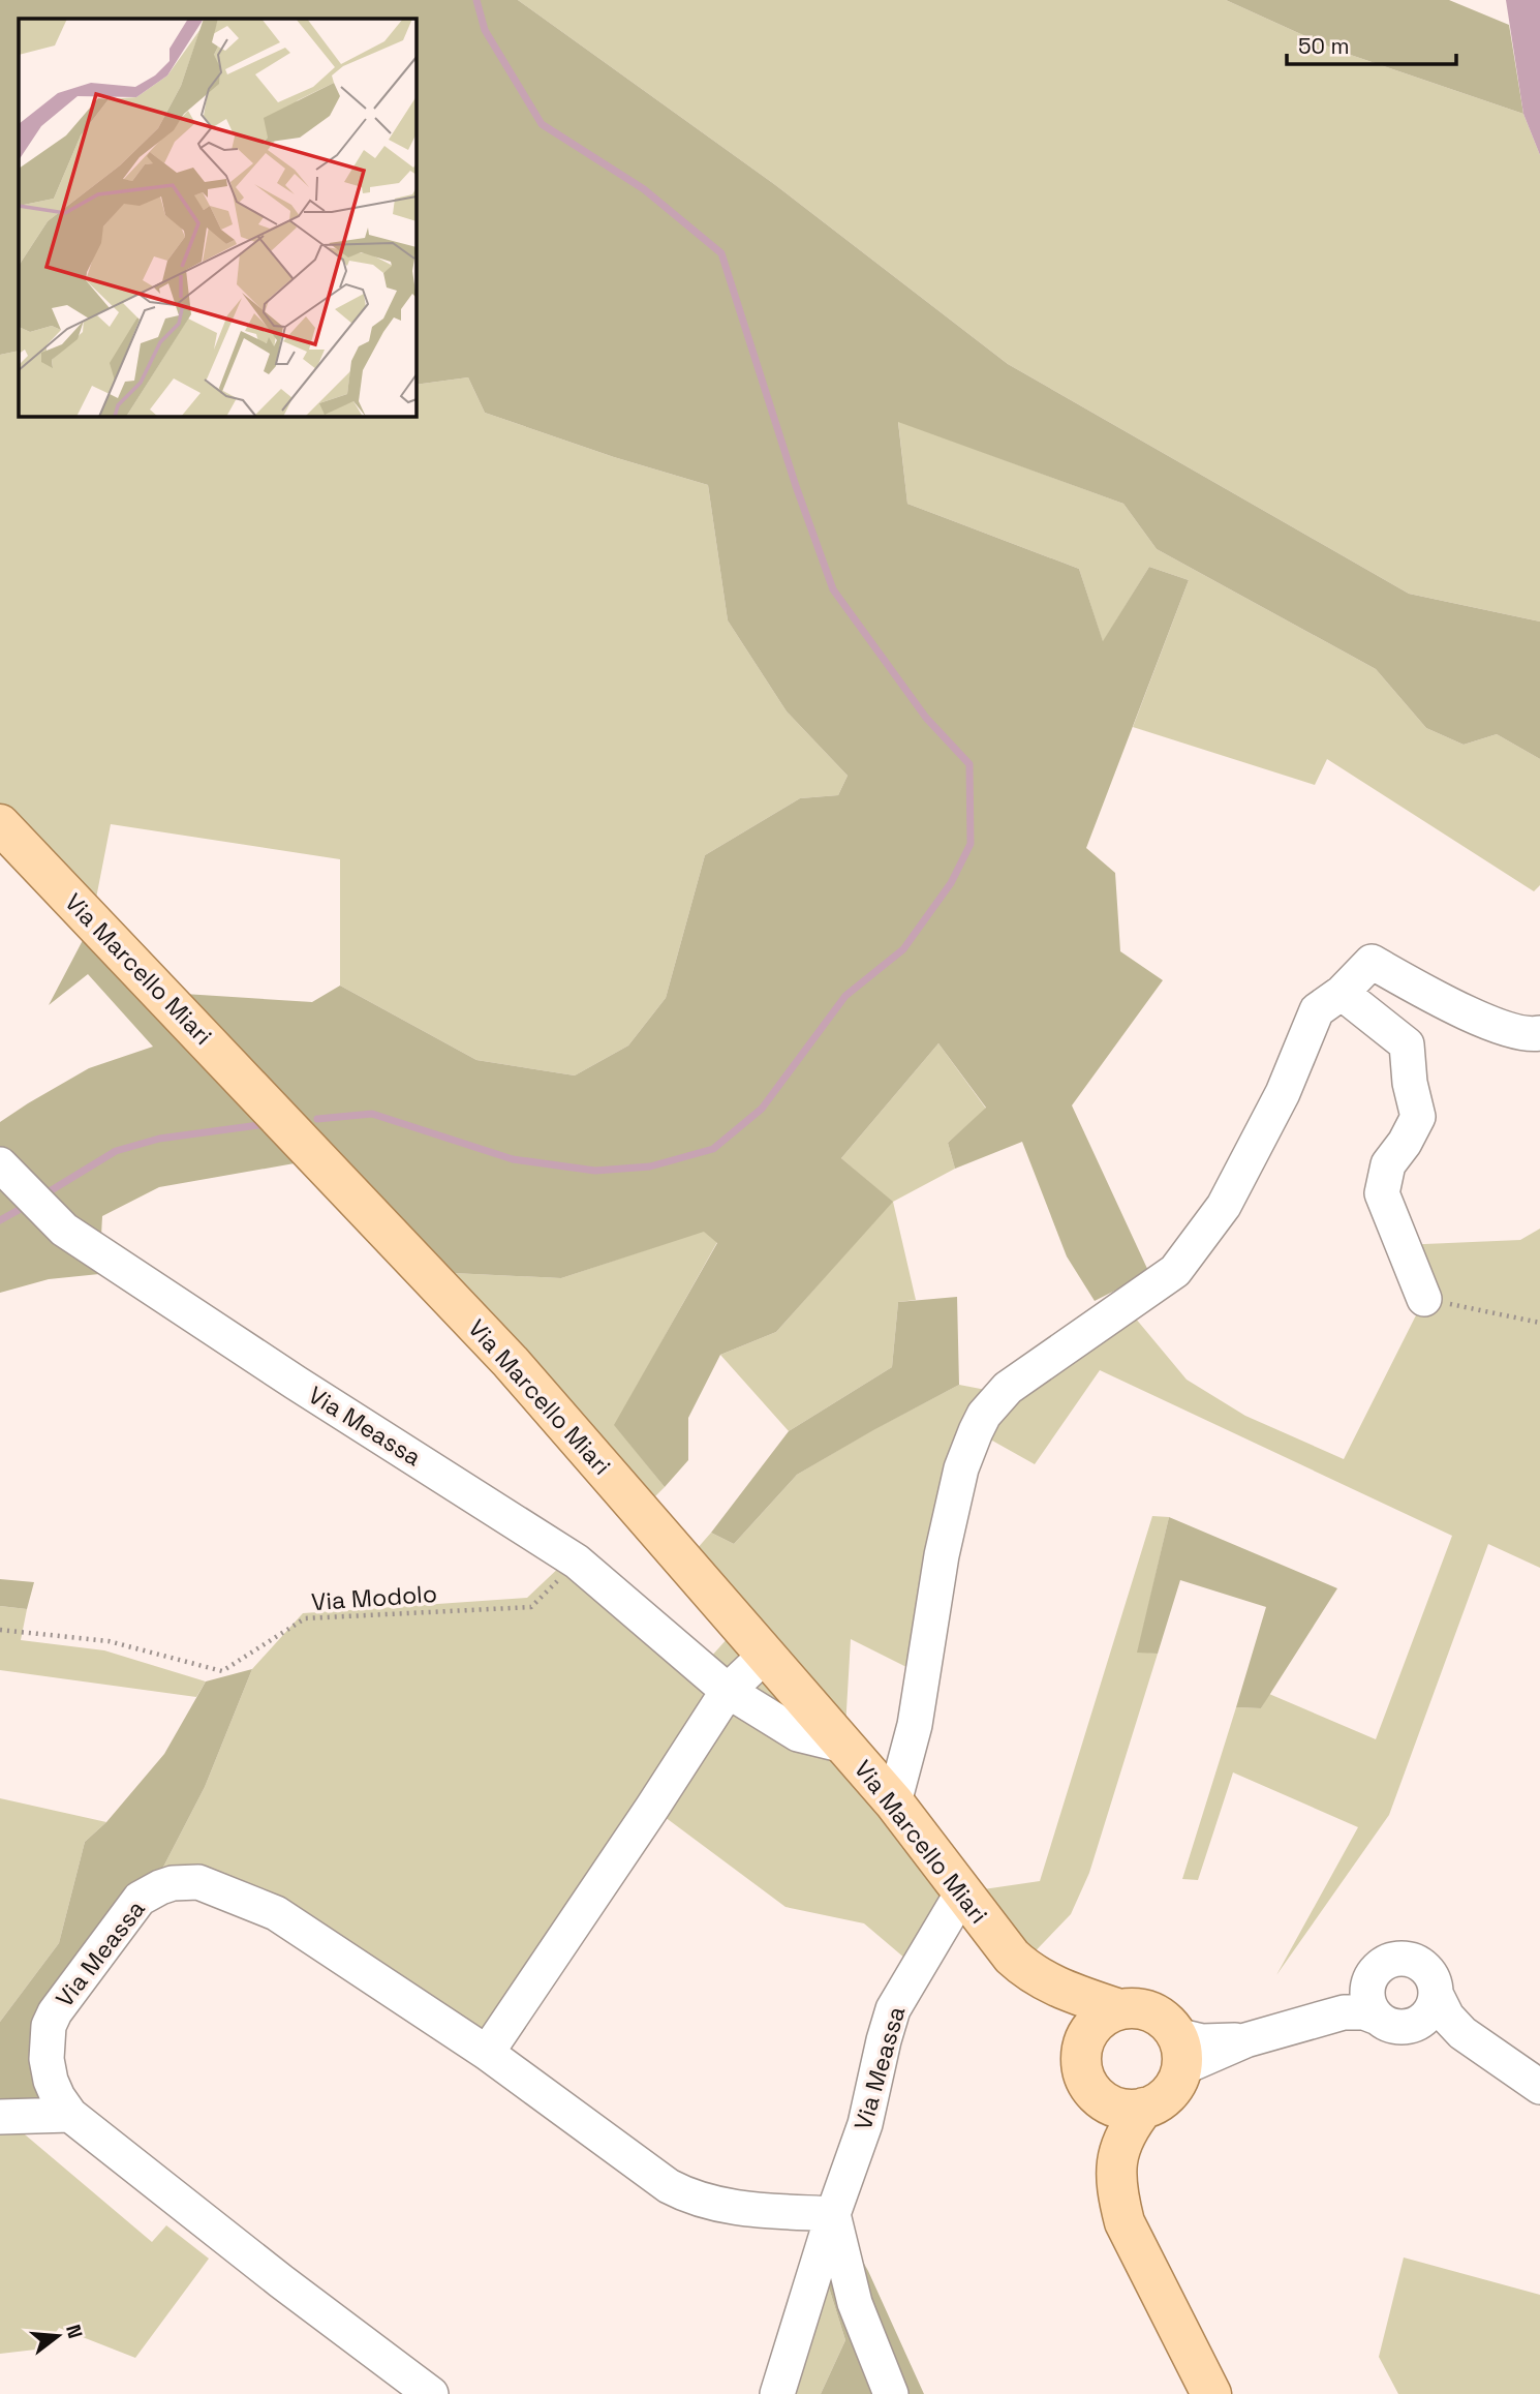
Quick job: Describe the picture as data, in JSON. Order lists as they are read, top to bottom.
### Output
{
  "streets": {
    "main road": ["Via Marcello Miari"],
    "street": ["Via Meassa"],
    "path": ["Via Modolo"]
  },
  "crossings": [
    ["Via Marcello Miari", "Via Meassa"],
    ["Via Meassa", "Via Modolo"]
  ],
  "scale_bar": "50 m",
  "north": "right"
}
